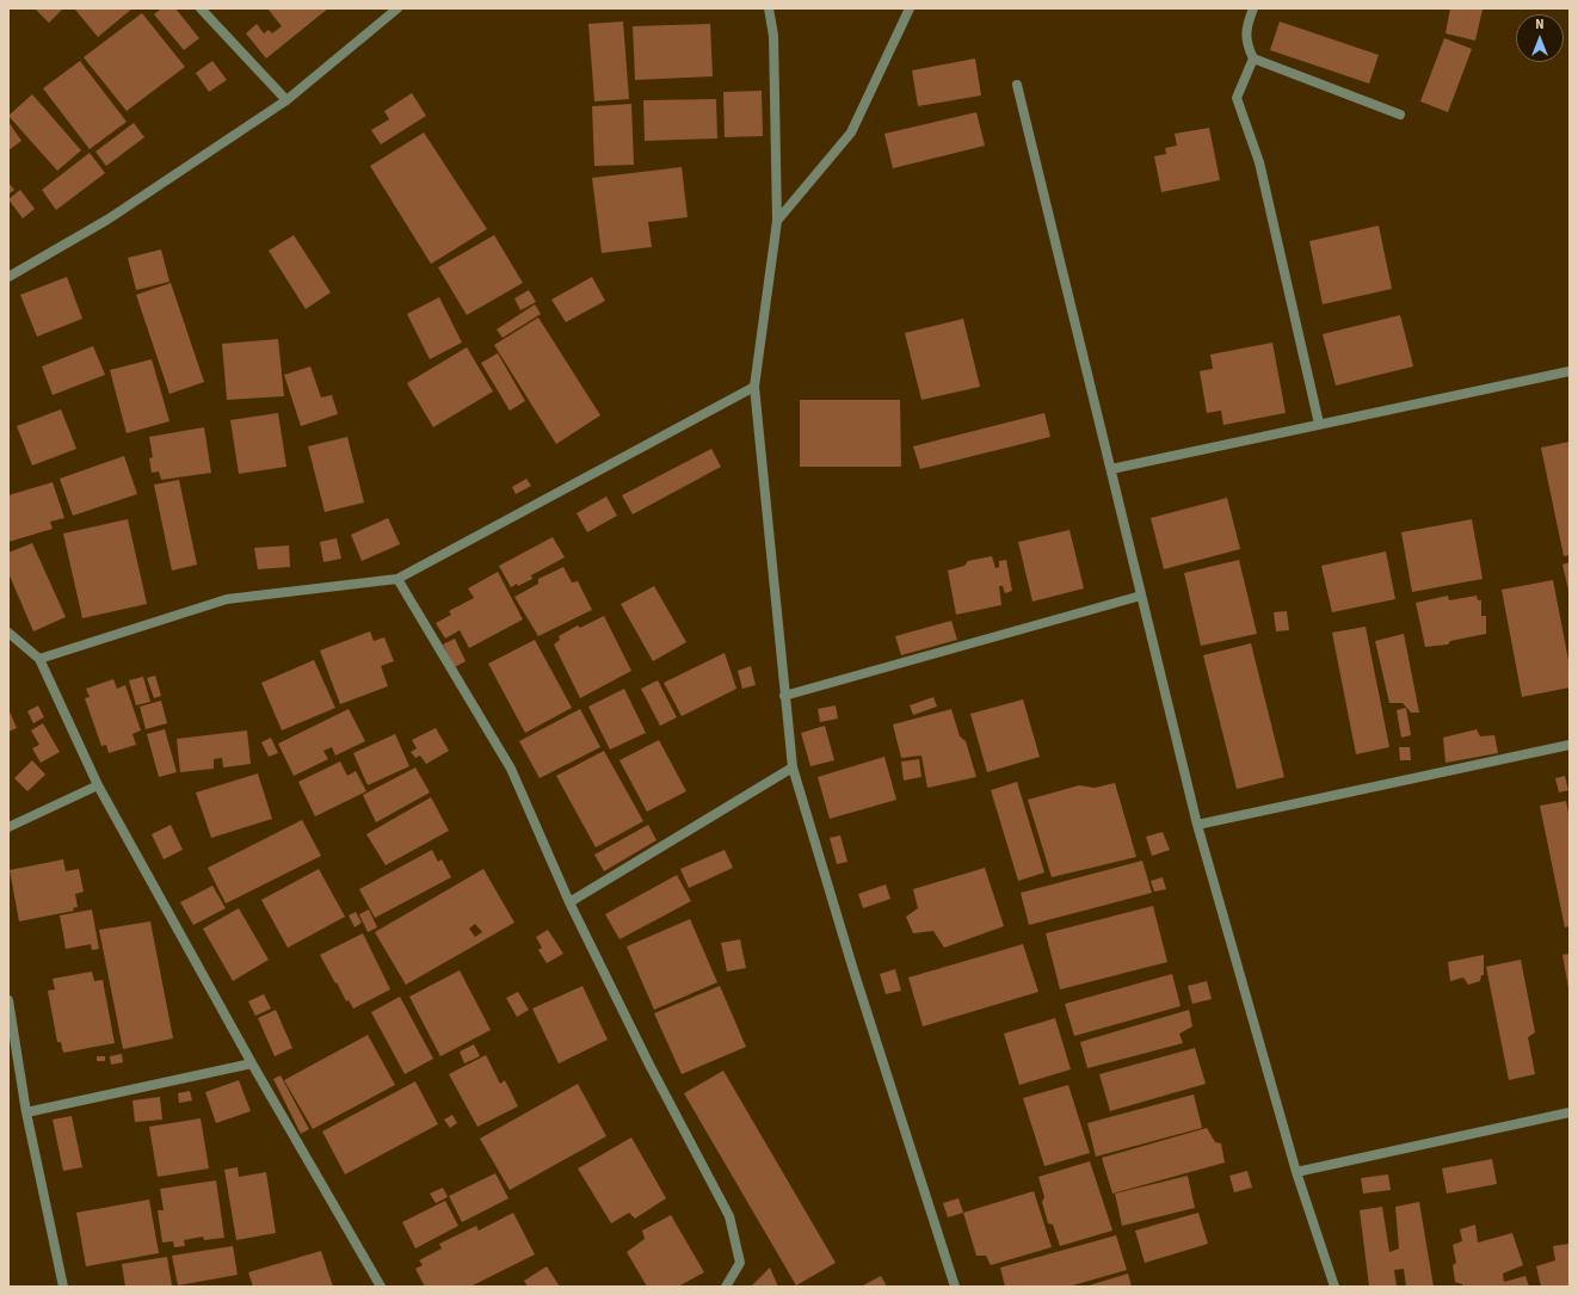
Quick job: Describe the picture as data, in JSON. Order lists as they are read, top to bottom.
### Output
{
  "north": "top"
}
